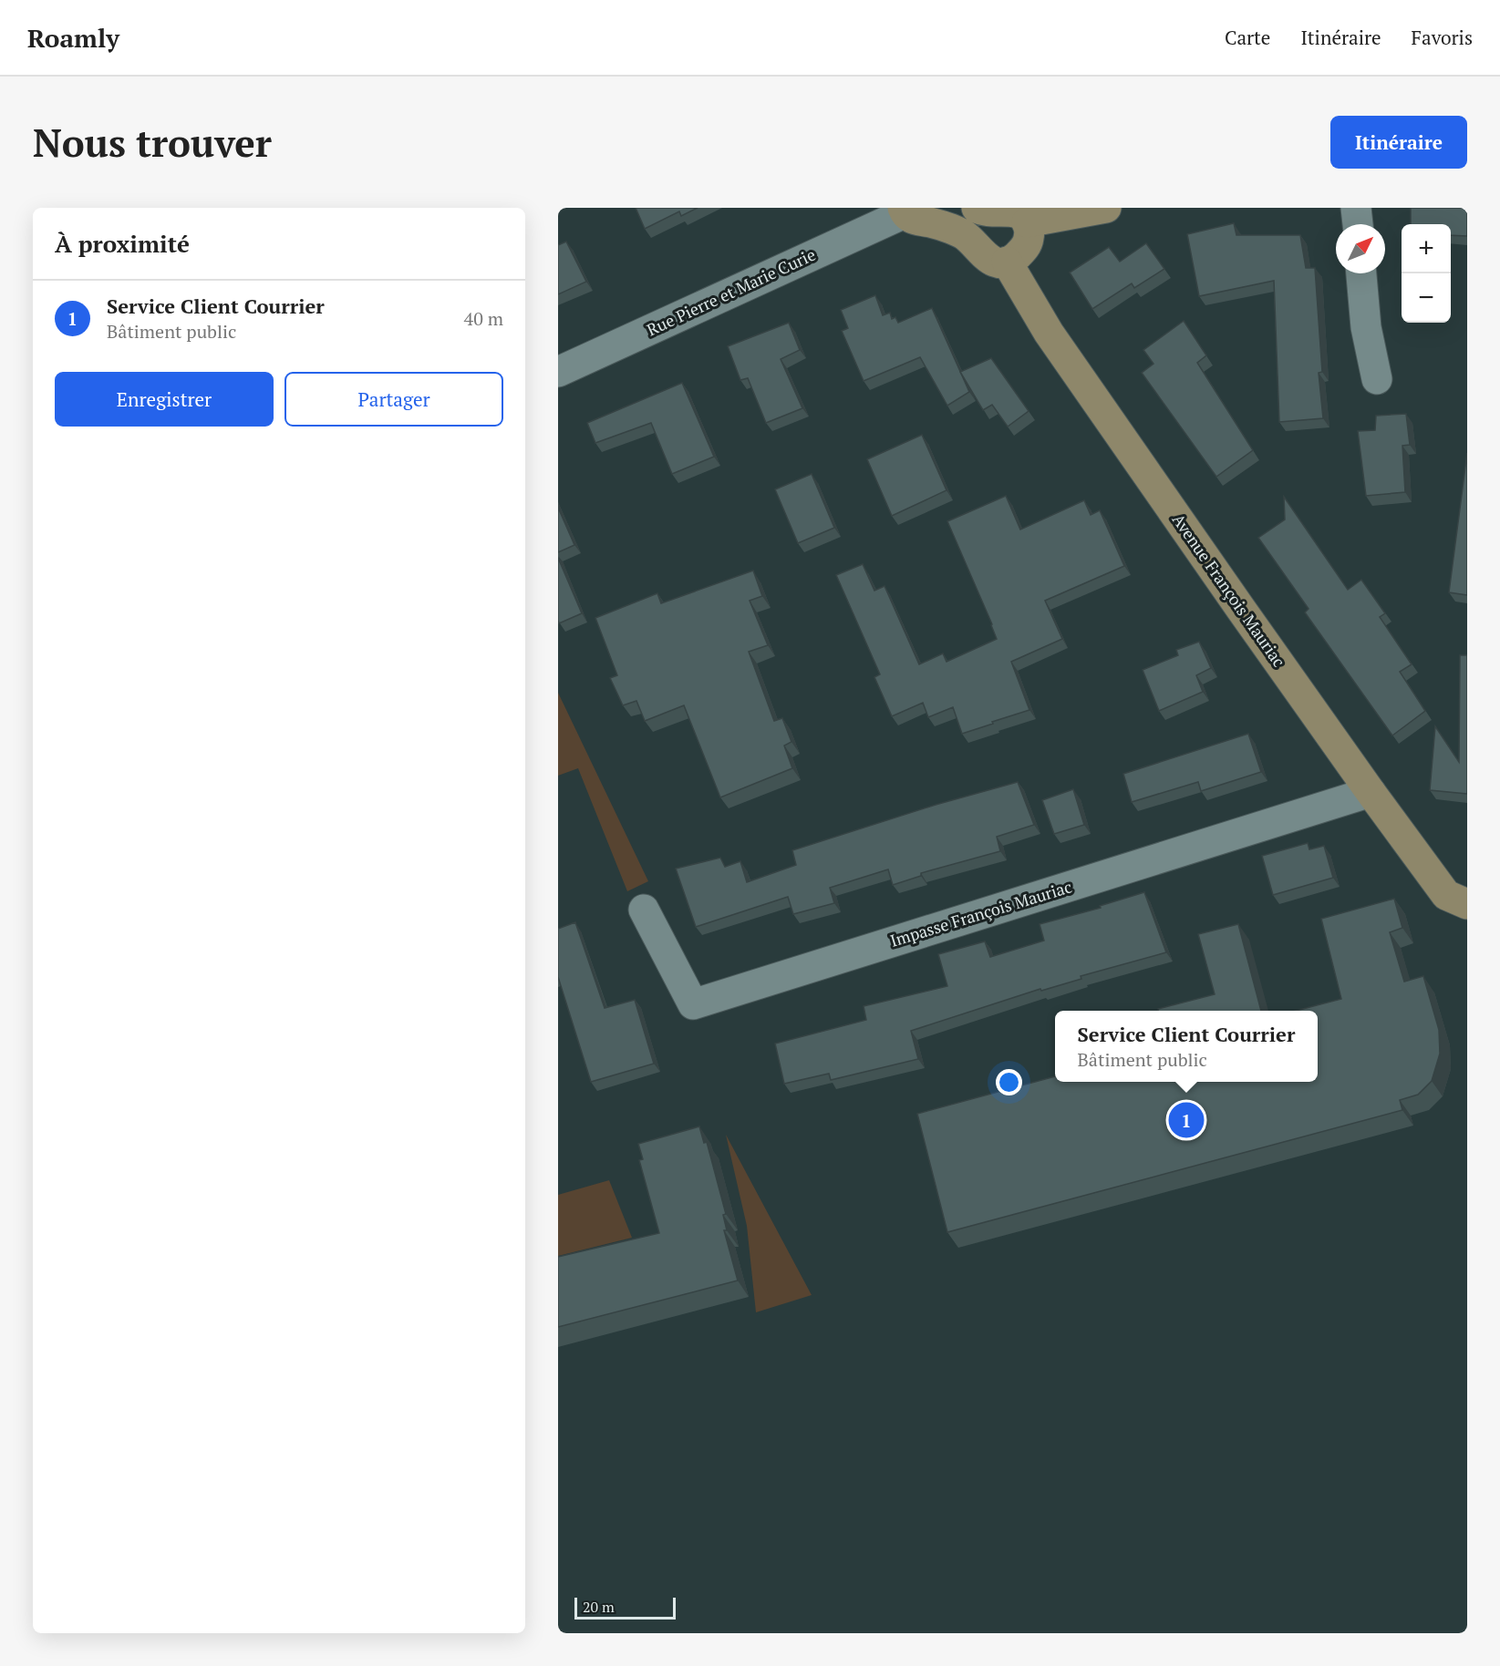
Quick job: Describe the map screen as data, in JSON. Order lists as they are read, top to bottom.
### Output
{
  "streets": {
    "street": ["Rue Pierre et Marie Curie", "Avenue François Mauriac", "Impasse François Mauriac"]
  },
  "crossings": [
    ["Avenue François Mauriac", "Impasse François Mauriac"]
  ],
  "scale_bar": "20 m",
  "north": "top right",
  "page": {
    "header": "Roamly",
    "nav": ["Carte", "Itinéraire", "Favoris"],
    "buttons": [
      "Itinéraire",
      ["Enregistrer", "Partager"]
    ],
    "title": "Nous trouver",
    "heading": "À proximité",
    "map_buttons": ["+", "−"],
    "list": [
      {
        "mark": "1",
        "name": "Service Client Courrier",
        "note": "Bâtiment public",
        "value": "40 m"
      }
    ],
    "popup": ["Service Client Courrier", "Bâtiment public"],
    "pins": "1",
    "scale": "20 m"
  }
}
